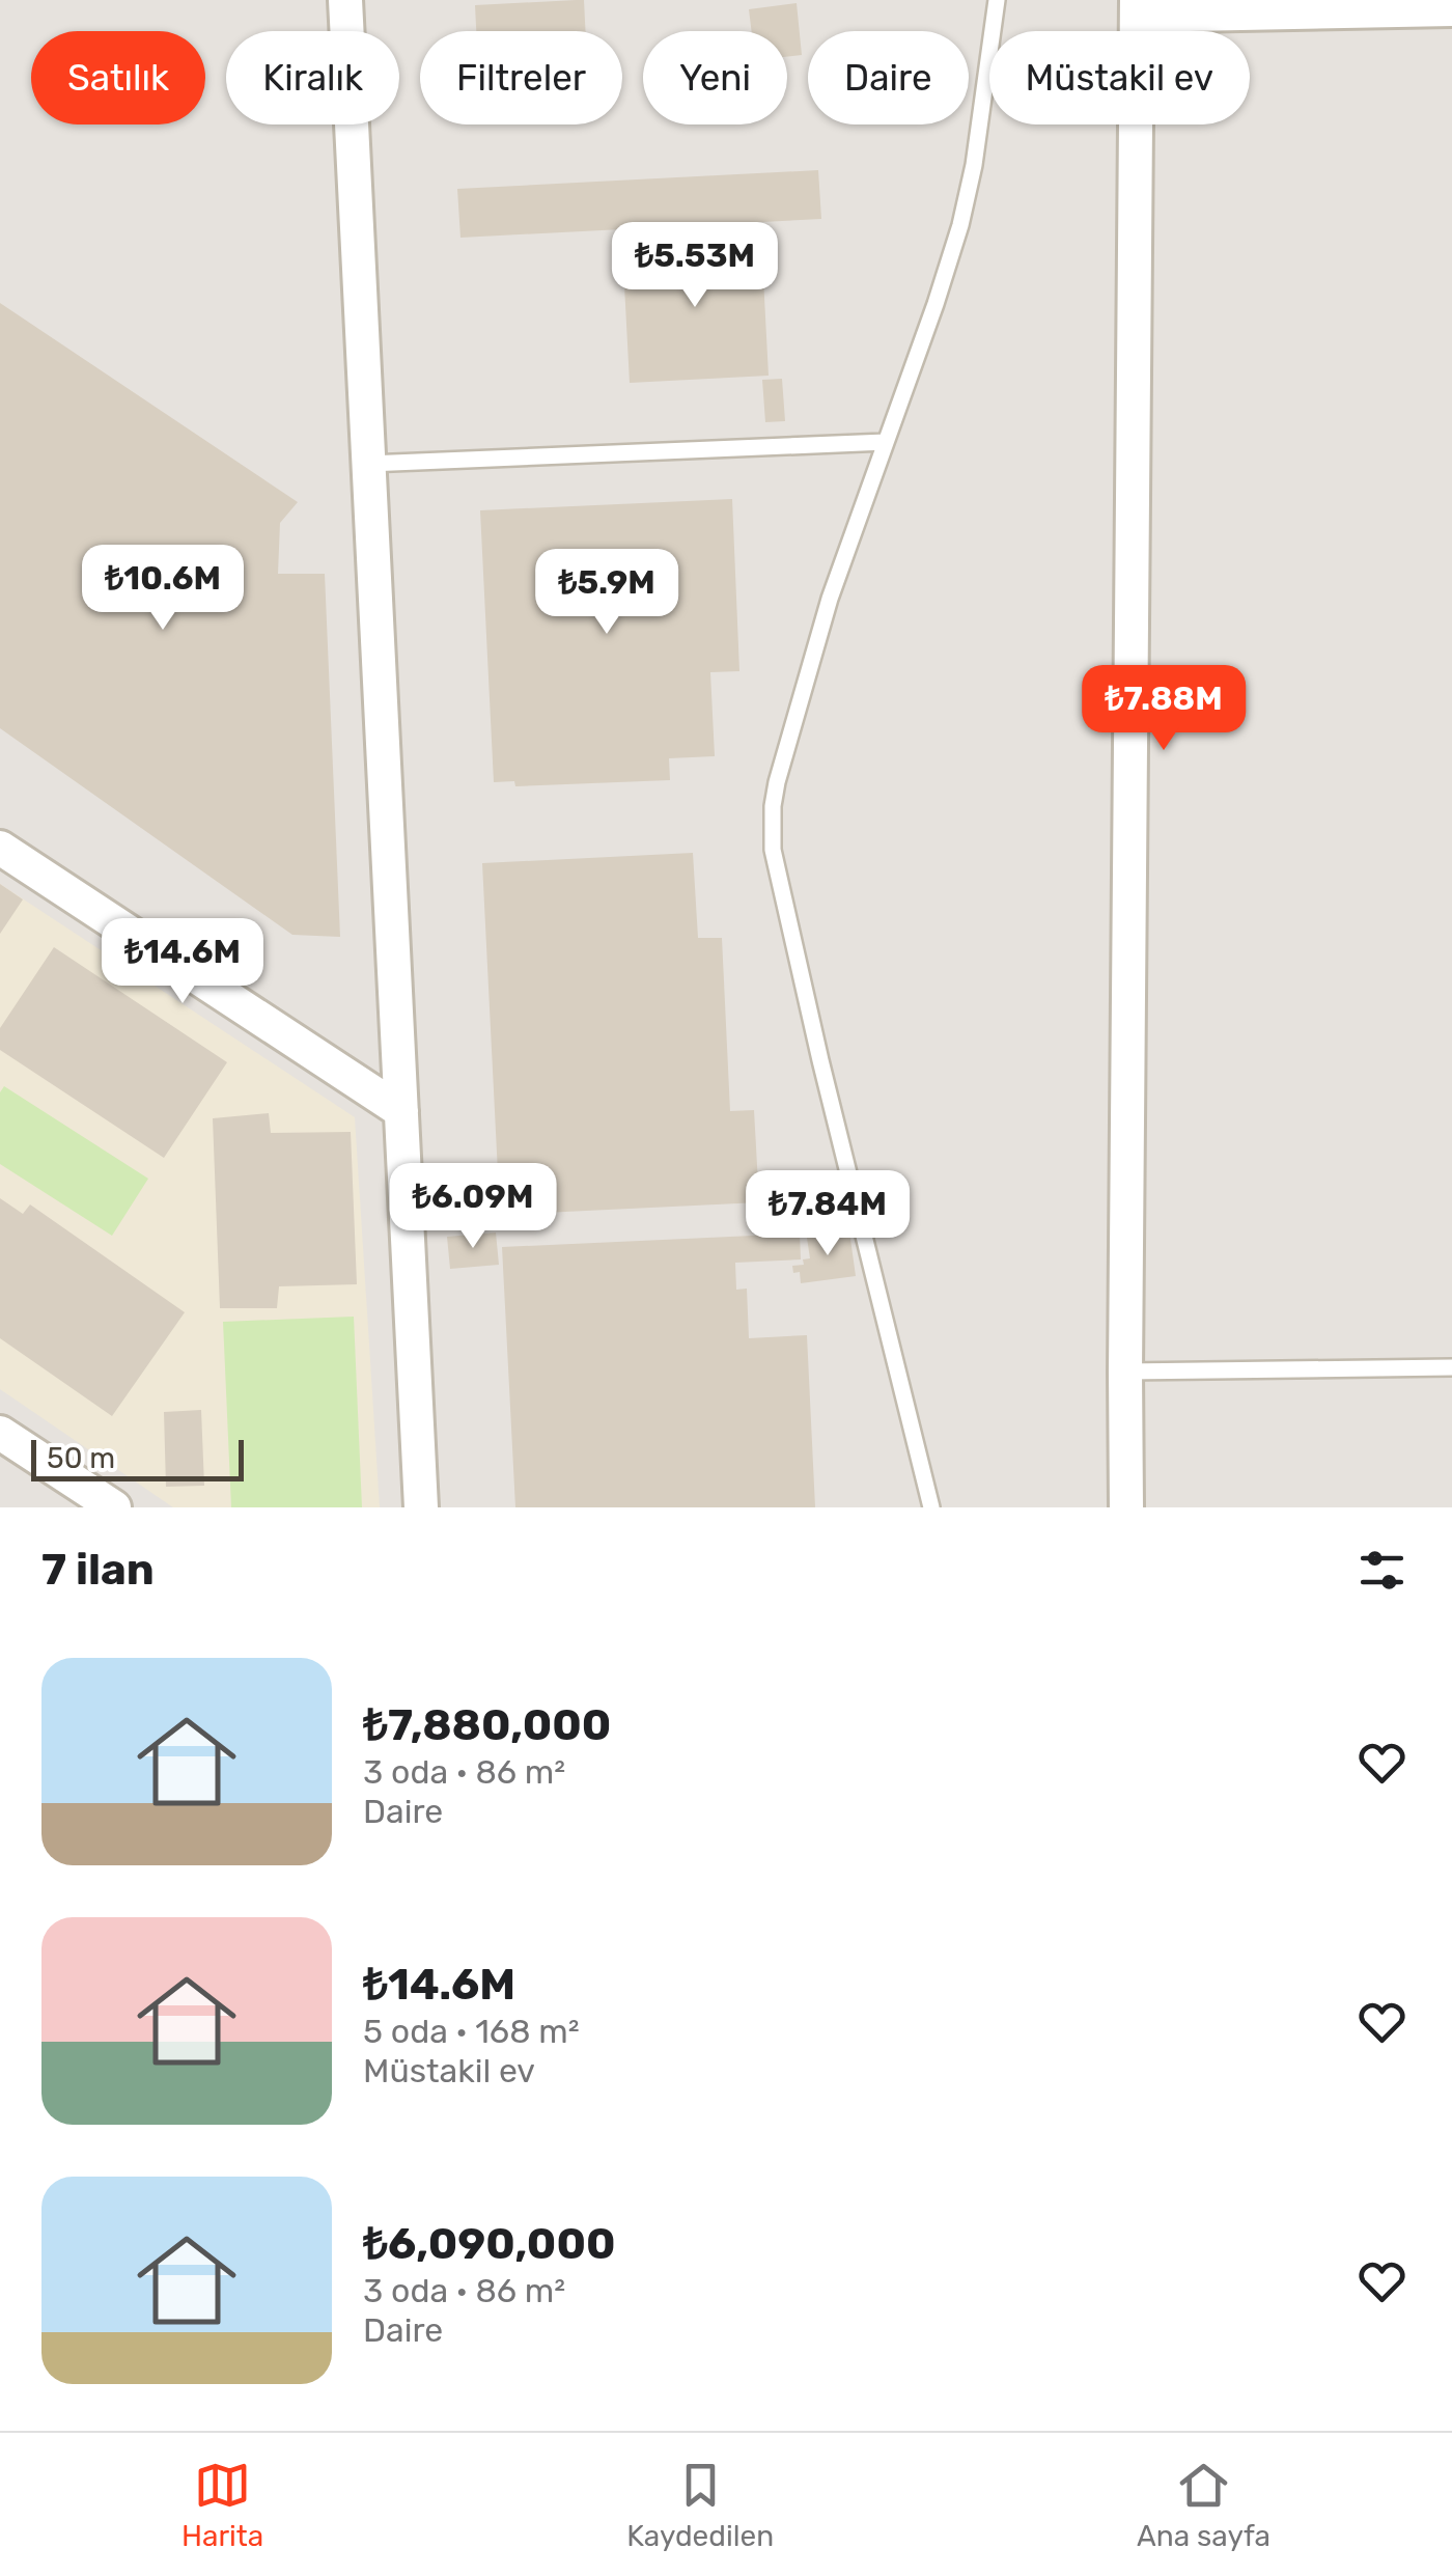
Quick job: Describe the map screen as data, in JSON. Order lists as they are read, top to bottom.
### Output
{
  "scale_bar": "50 m",
  "page": {
    "chip": [
      "Satılık",
      "Kiralık",
      "Filtreler",
      "Yeni",
      "Daire",
      "Müstakil ev"
    ],
    "price": [
      "₺5.53M",
      "₺10.6M",
      "₺5.9M",
      "₺7.88M",
      "₺14.6M",
      "₺6.09M",
      "₺7.84M"
    ],
    "scale": "50 m",
    "heading": "7 ilan",
    "list": [
      {
        "name": "₺7,880,000",
        "note": "3 oda · 86 m² · Daire"
      },
      {
        "name": "₺14.6M",
        "note": "5 oda · 168 m² · Müstakil ev"
      },
      {
        "name": "₺6,090,000",
        "note": "3 oda · 86 m² · Daire"
      }
    ],
    "tabs": ["Harita", "Kaydedilen", "Ana sayfa"]
  }
}
